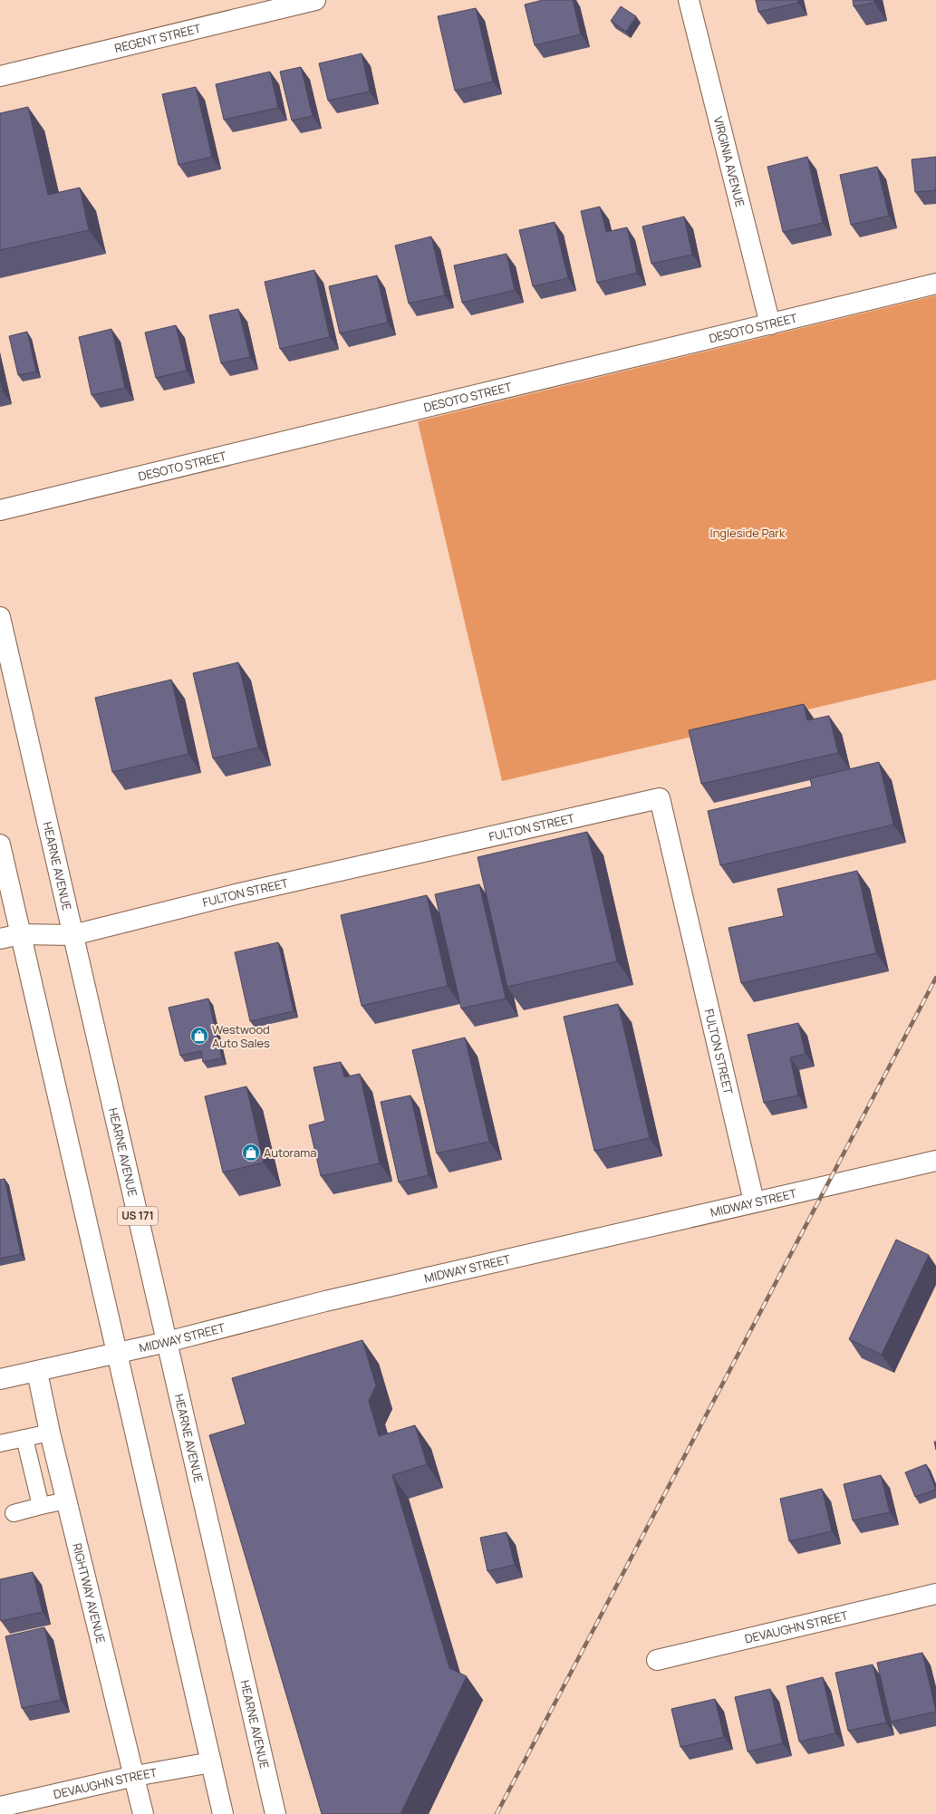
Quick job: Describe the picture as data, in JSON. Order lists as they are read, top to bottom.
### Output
{
  "streets": {
    "street": [
      "REGENT STREET",
      "VIRGINIA AVENUE",
      "DESOTO STREET",
      "FULTON STREET",
      "HEARNE AVENUE",
      "MIDWAY STREET",
      "US 171",
      "RIGHTWAY AVENUE",
      "DEVAUGHN STREET"
    ]
  },
  "crossings": [
    ["VIRGINIA AVENUE", "DESOTO STREET"],
    ["FULTON STREET", "HEARNE AVENUE"],
    ["FULTON STREET", "MIDWAY STREET"],
    ["HEARNE AVENUE", "MIDWAY STREET"],
    ["MIDWAY STREET", "RIGHTWAY AVENUE"],
    ["RIGHTWAY AVENUE", "DEVAUGHN STREET"]
  ],
  "parks": ["Ingleside Park"],
  "places": {
    "shop": ["Westwood Auto Sales", "Autorama"]
  }
}
